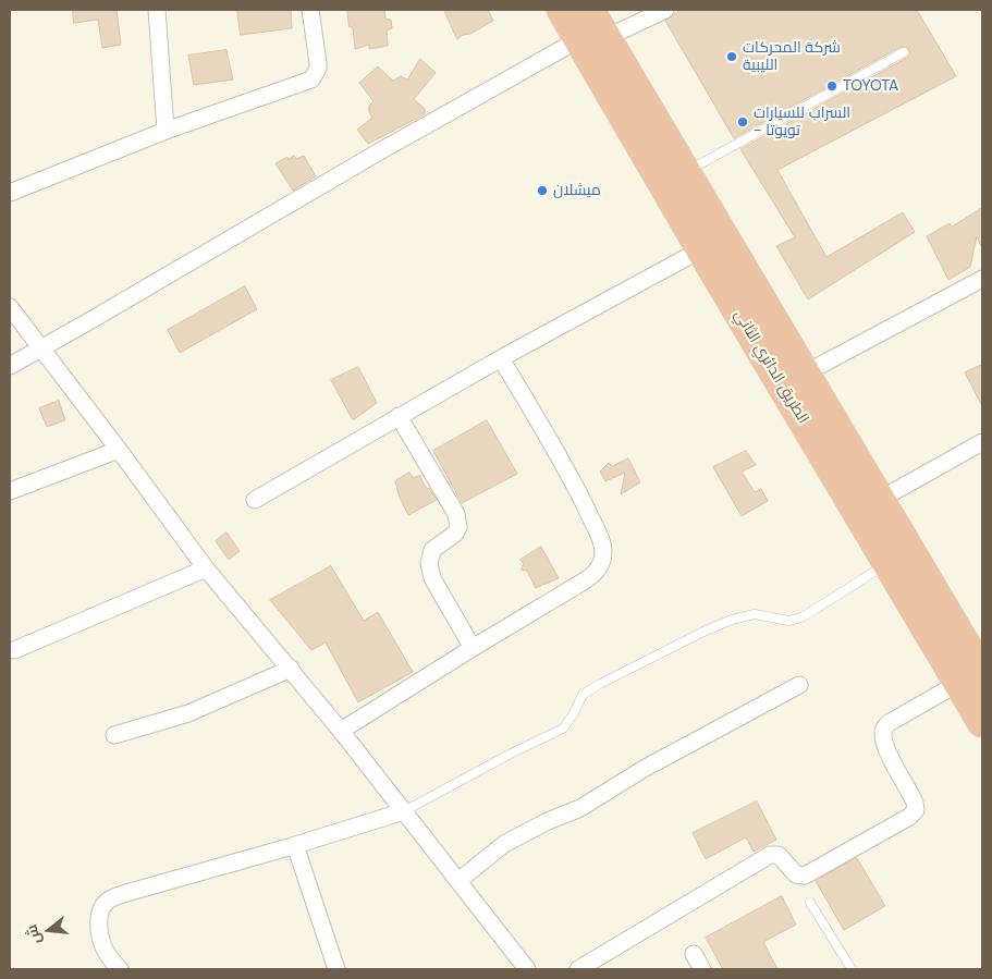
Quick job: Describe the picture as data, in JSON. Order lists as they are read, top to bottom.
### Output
{
  "streets": {
    "highway": ["الطريق الدائري الثاني"]
  },
  "places": [
    "شركة المحركات الليبية",
    "TOYOTA",
    "السراب للسيارات - تويوتا",
    "ميشلان"
  ],
  "north": "left"
}
